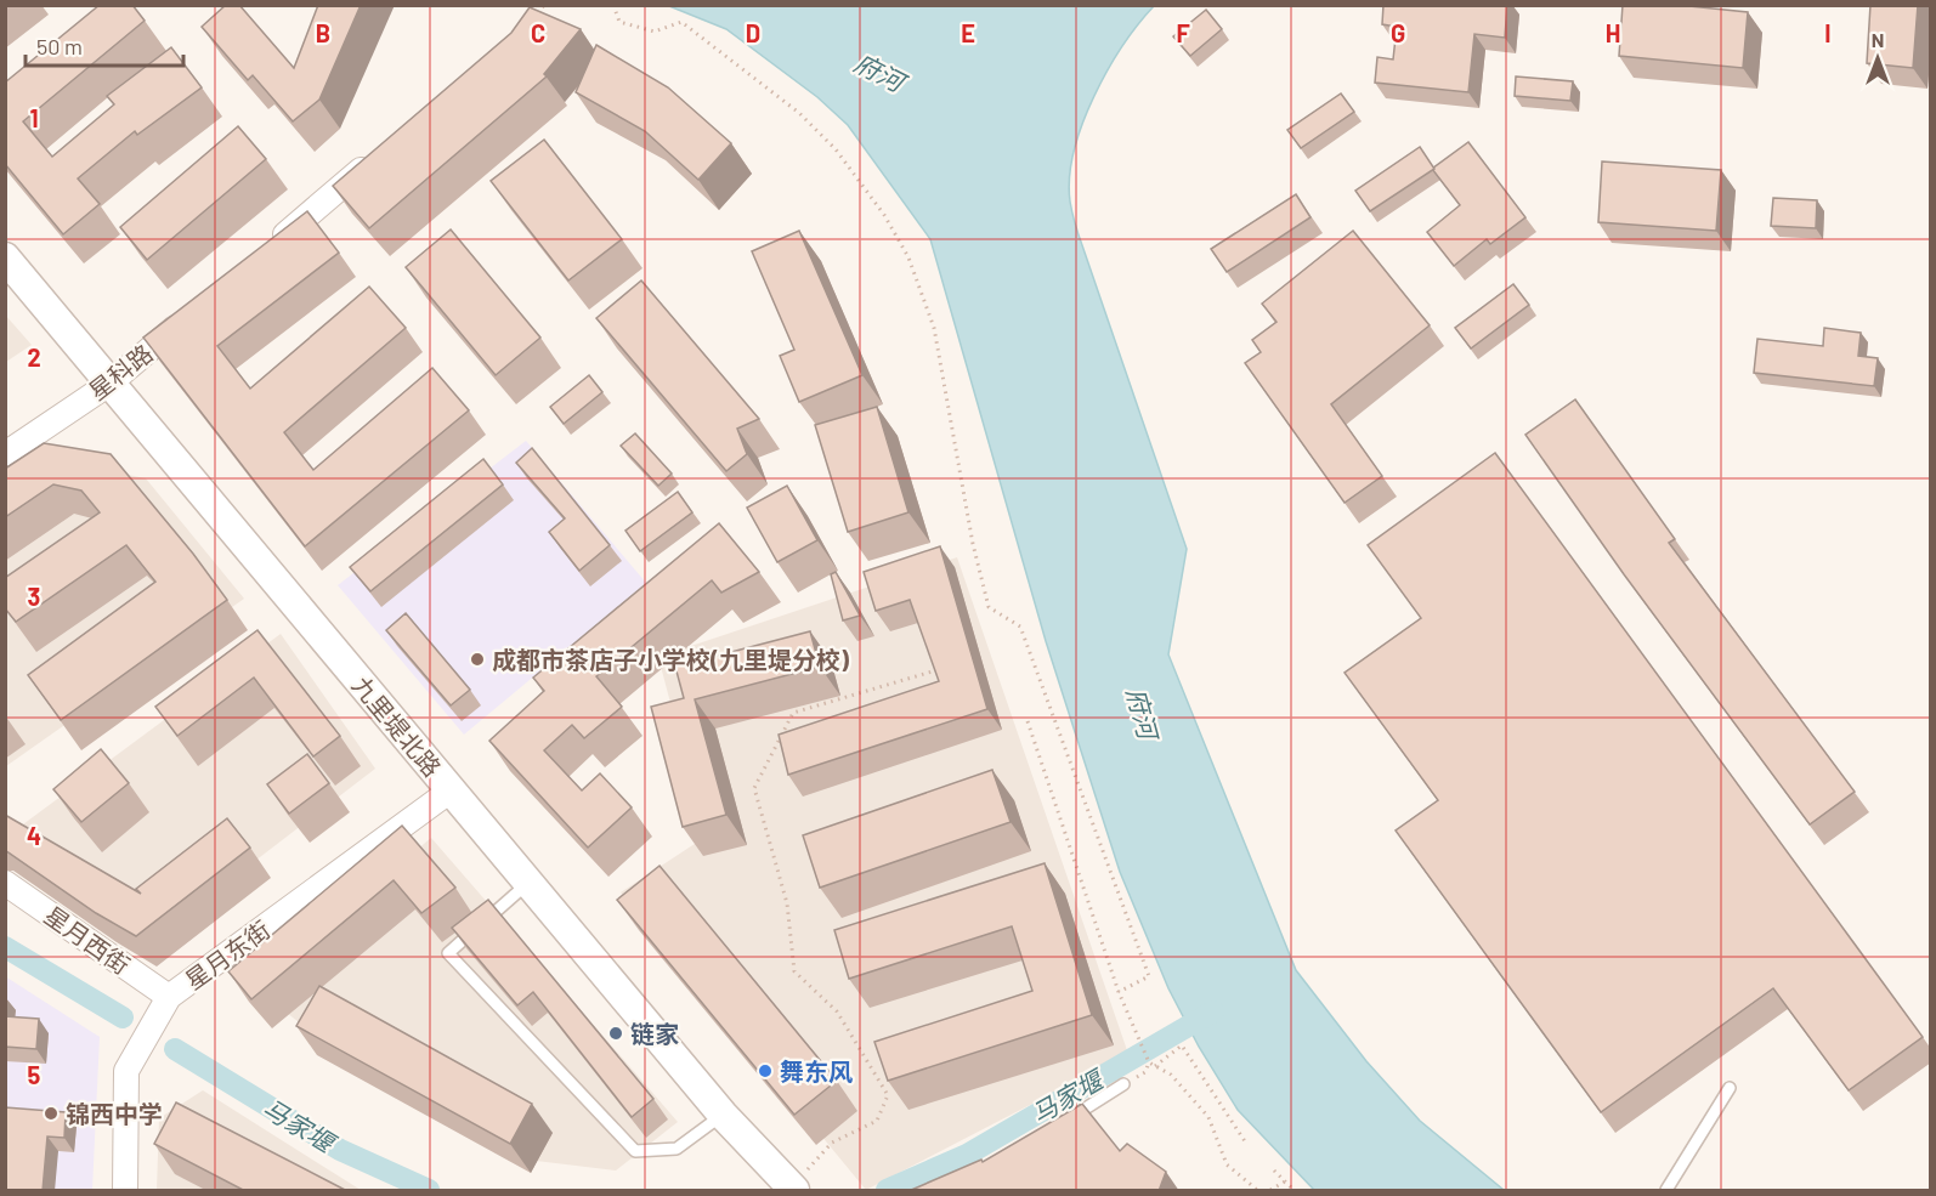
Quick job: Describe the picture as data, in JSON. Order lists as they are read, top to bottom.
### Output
{
  "streets": {
    "street": [
      "星科路",
      "九里堤北路",
      "星月西街",
      "星月东街"
    ]
  },
  "crossings": [
    ["星科路", "九里堤北路"],
    ["九里堤北路", "星月东街"],
    ["星月西街", "星月东街"]
  ],
  "water": ["府河", "马家堰"],
  "places": [
    "成都市茶店子小学校(九里堤分校)",
    "链家",
    "舞东风",
    "锦西中学"
  ],
  "scale_bar": "50 m",
  "north": "top",
  "grid": {
    "columns": [
      "B",
      "C",
      "D",
      "E",
      "F",
      "G",
      "H",
      "I"
    ],
    "rows": [
      "1",
      "2",
      "3",
      "4",
      "5"
    ]
  }
}
